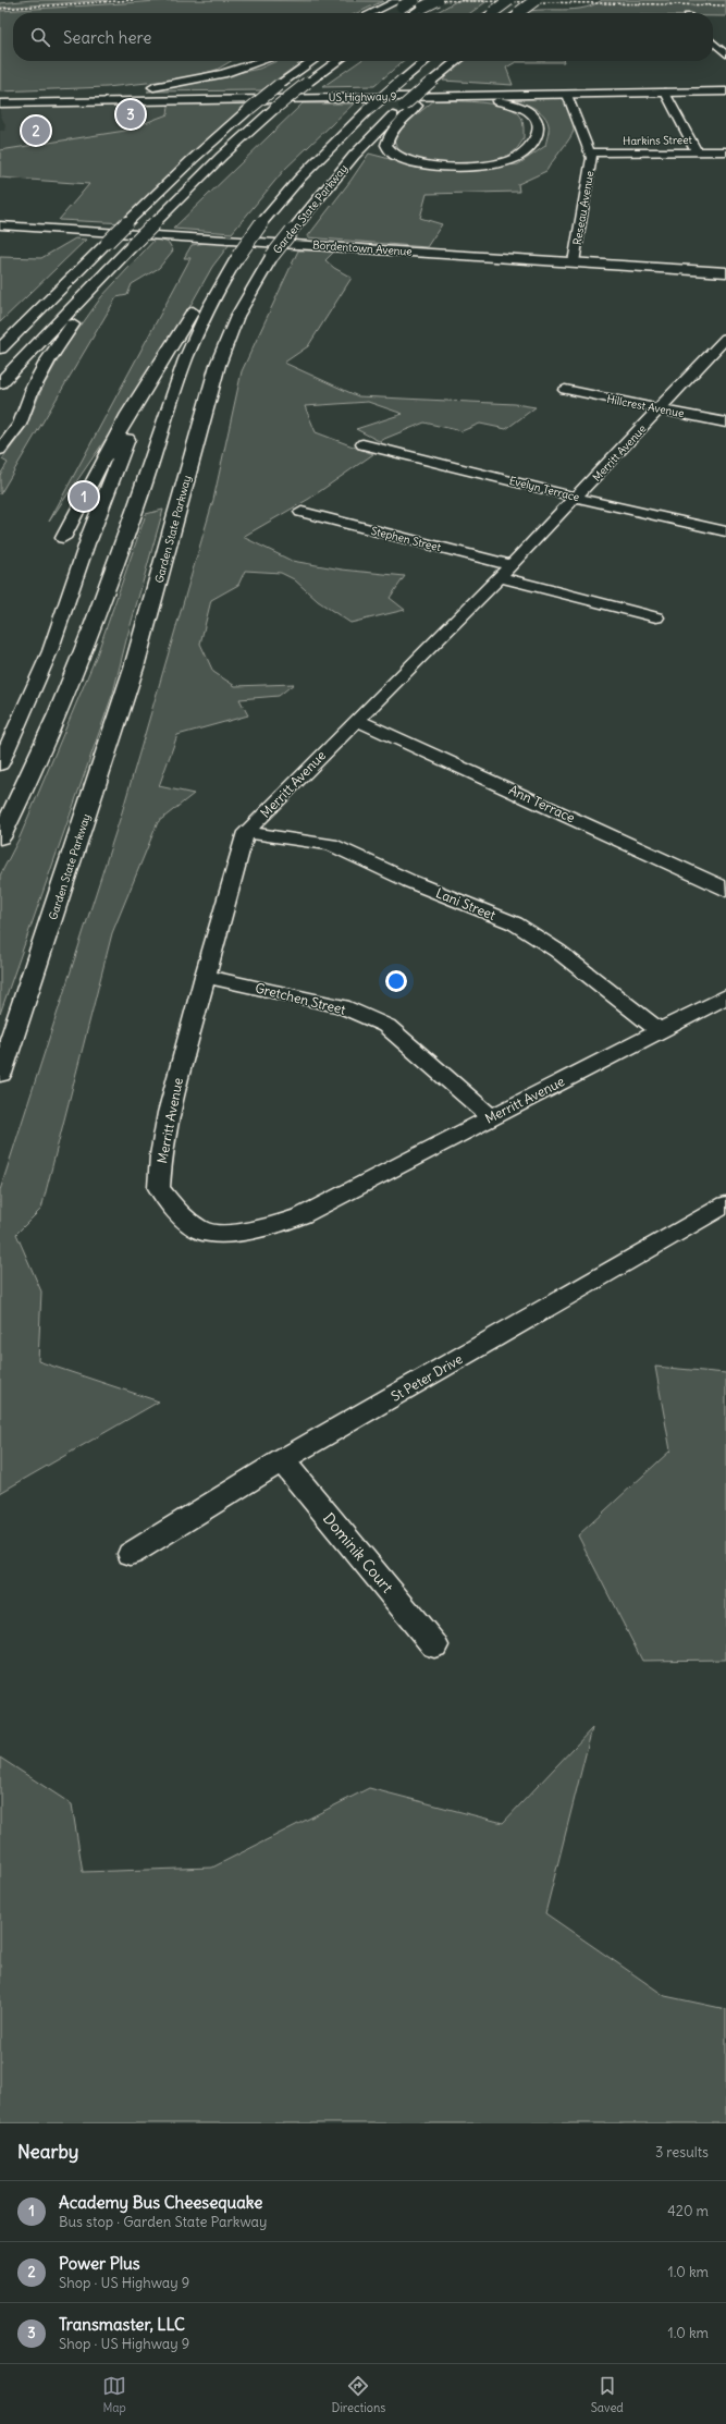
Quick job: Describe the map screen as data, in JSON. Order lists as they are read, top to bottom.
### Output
{
  "streets": {
    "main road": ["US Highway 9", "Garden State Parkway", "Bordentown Avenue"],
    "street": [
      "Harkins Street",
      "Reseau Avenue",
      "Hillcrest Avenue",
      "Merritt Avenue",
      "Evelyn Terrace",
      "Stephen Street",
      "Ann Terrace",
      "Lani Street",
      "Gretchen Street",
      "St Peter Drive",
      "Dominik Court"
    ]
  },
  "crossings": [
    ["Harkins Street", "Reseau Avenue"],
    ["Reseau Avenue", "Bordentown Avenue"],
    ["Hillcrest Avenue", "Merritt Avenue"],
    ["Merritt Avenue", "Evelyn Terrace"],
    ["Merritt Avenue", "Stephen Street"],
    ["Merritt Avenue", "Ann Terrace"],
    ["Merritt Avenue", "Lani Street"],
    ["Merritt Avenue", "Gretchen Street"],
    ["St Peter Drive", "Dominik Court"]
  ],
  "page": {
    "search": "Search here",
    "pins": ["3", "2", "1"],
    "heading": ["Nearby", "3 results"],
    "list": [
      {
        "mark": "1",
        "name": "Academy Bus Cheesequake",
        "note": "Bus stop · Garden State Parkway",
        "value": "420 m"
      },
      {
        "mark": "2",
        "name": "Power Plus",
        "note": "Shop · US Highway 9",
        "value": "1.0 km"
      },
      {
        "mark": "3",
        "name": "Transmaster, LLC",
        "note": "Shop · US Highway 9",
        "value": "1.0 km"
      }
    ],
    "nav": ["Map", "Directions", "Saved"]
  }
}
